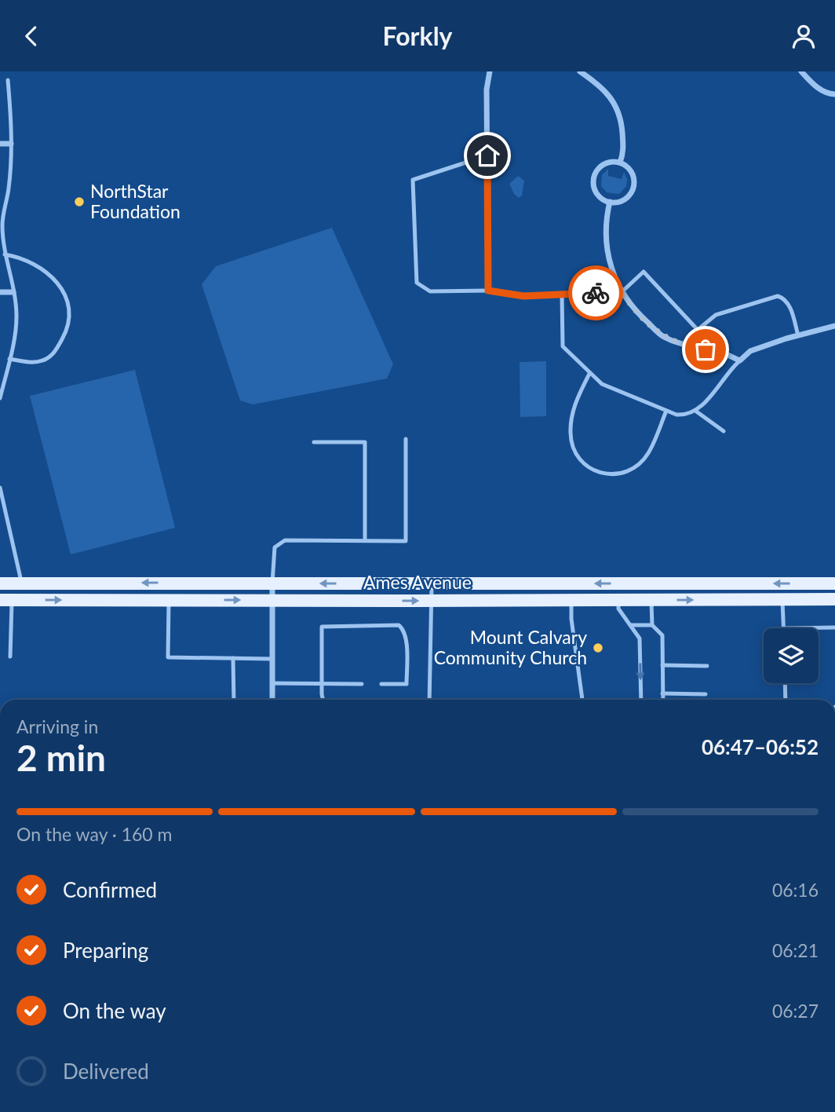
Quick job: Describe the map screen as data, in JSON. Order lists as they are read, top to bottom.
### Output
{
  "streets": {
    "main road": ["Ames Avenue"]
  },
  "places": ["NorthStar Foundation", "Mount Calvary Community Church"],
  "page": {
    "header": "Forkly",
    "heading": ["2 min", "Arriving in", "06:47–06:52"],
    "bar": "On the way · 160 m",
    "list": [
      ["Confirmed", "06:16"],
      ["Preparing", "06:21"],
      ["On the way", "06:27"],
      "Delivered"
    ]
  }
}
